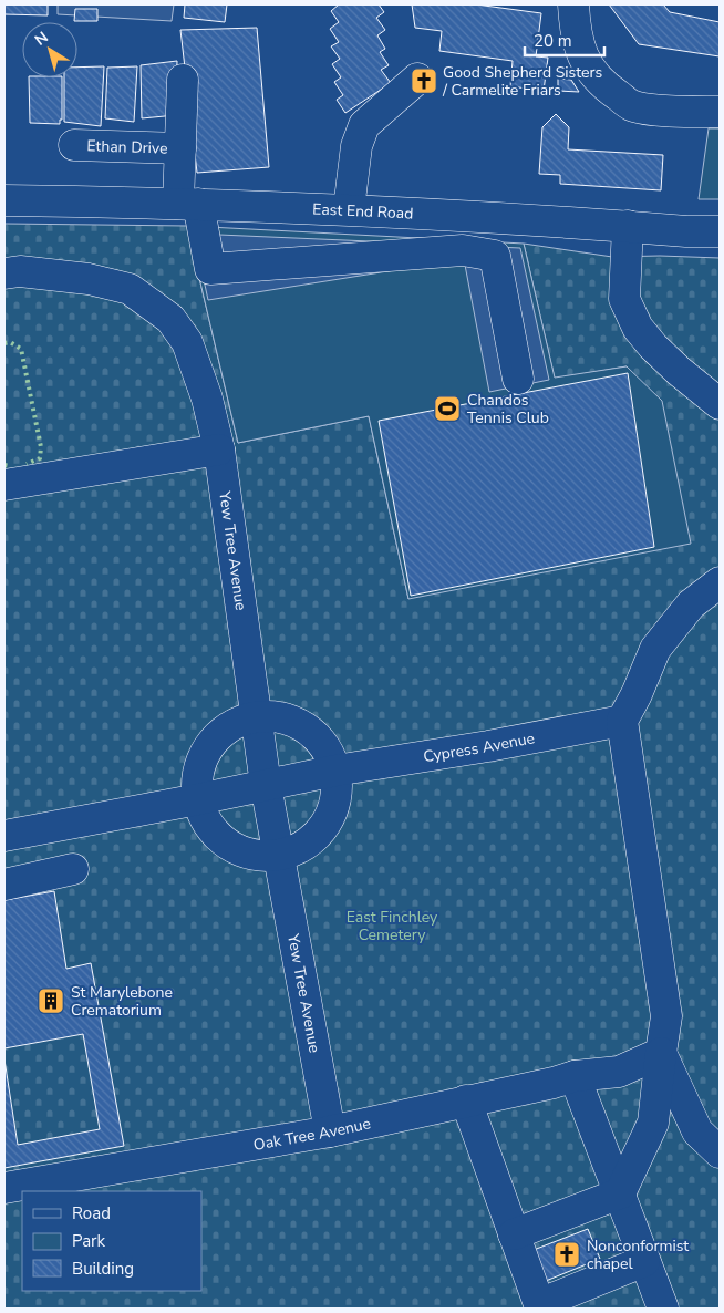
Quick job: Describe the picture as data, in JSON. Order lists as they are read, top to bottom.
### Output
{
  "streets": {
    "main road": [
      "Ethan Drive",
      "East End Road",
      "Yew Tree Avenue",
      "Cypress Avenue",
      "Oak Tree Avenue"
    ]
  },
  "crossings": [
    ["Ethan Drive", "East End Road"],
    ["Yew Tree Avenue", "Cypress Avenue"],
    ["Yew Tree Avenue", "Oak Tree Avenue"]
  ],
  "parks": ["East Finchley Cemetery"],
  "places": {
    "church": ["Good Shepherd Sisters / Carmelite Friars", "Nonconformist chapel"],
    "sports": ["Chandos Tennis Club"],
    "building": ["St Marylebone Crematorium"]
  },
  "legend": ["Road", "Park", "Building"],
  "scale_bar": "20 m",
  "north": "top left"
}
